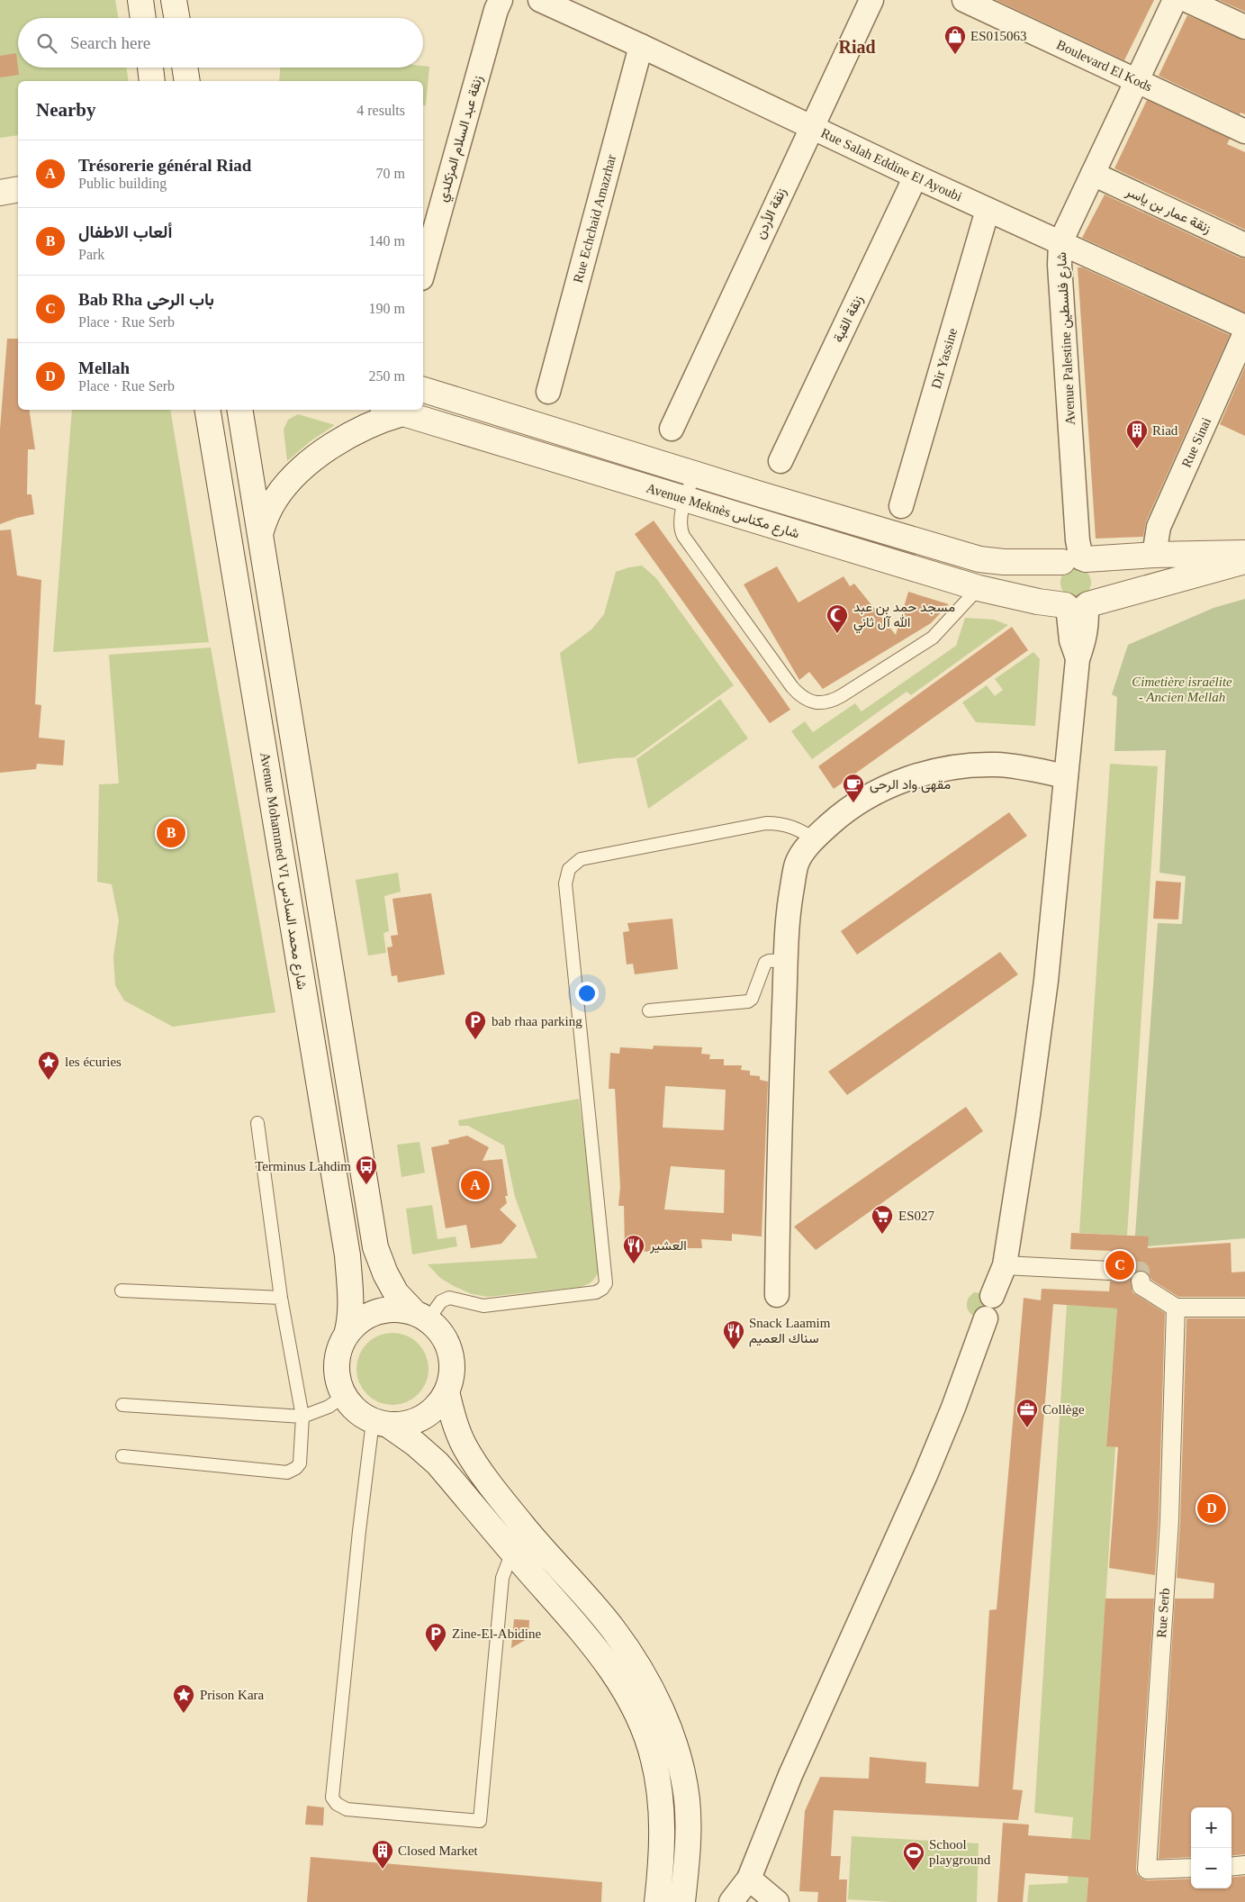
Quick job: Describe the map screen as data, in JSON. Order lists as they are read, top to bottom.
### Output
{
  "streets": {
    "main road": ["Avenue Meknès شارع مكناس", "Avenue Mohammed VI شارع محمد السادس"],
    "street": [
      "Boulevard El Kods",
      "زنقة عبد السلام المزكلدي",
      "Rue Salah Eddine El Ayoubi",
      "زنقة عمار بن ياسر",
      "زنقة الأردن",
      "Rue Echchaid Amazrhar",
      "زنقة القبة",
      "Avenue Palestine شارع فلسطين",
      "Dir Yassine",
      "Rue Sinai",
      "Rue Serb"
    ]
  },
  "crossings": [
    ["Boulevard El Kods", "Avenue Palestine شارع فلسطين"],
    ["Rue Salah Eddine El Ayoubi", "زنقة الأردن"],
    ["Rue Salah Eddine El Ayoubi", "Rue Echchaid Amazrhar"],
    ["Rue Salah Eddine El Ayoubi", "زنقة القبة"],
    ["Rue Salah Eddine El Ayoubi", "Avenue Palestine شارع فلسطين"],
    ["Rue Salah Eddine El Ayoubi", "Dir Yassine"],
    ["زنقة عمار بن ياسر", "Avenue Palestine شارع فلسطين"],
    ["Avenue Palestine شارع فلسطين", "Avenue Meknès شارع مكناس"],
    ["Rue Sinai", "Avenue Meknès شارع مكناس"]
  ],
  "districts": ["Riad"],
  "parks": ["Cimetière israélite - Ancien Mellah"],
  "places": {
    "shop": ["ES015063"],
    "building": ["Riad", "Closed Market"],
    "mosque": ["مسجد حمد بن عبد الله آل ثاني"],
    "cafe": ["مقهى واد الرحى"],
    "parking": ["bab rhaa parking", "Zine-El-Abidine"],
    "place": ["les écuries", "Prison Kara"],
    "bus stop": ["Terminus Lahdim"],
    "supermarket": ["ES027"],
    "restaurant": ["العشير", "Snack Laamim سناك العميم"],
    "office": ["Collège"],
    "sports": ["School playground"]
  },
  "page": {
    "search": "Search here",
    "heading": ["Nearby", "4 results"],
    "list": [
      {
        "mark": "A",
        "name": "Trésorerie général Riad",
        "note": "Public building",
        "value": "70 m"
      },
      {
        "mark": "B",
        "name": "ألعاب الاطفال",
        "note": "Park",
        "value": "140 m"
      },
      {
        "mark": "C",
        "name": "Bab Rha باب الرحى",
        "note": "Place · Rue Serb",
        "value": "190 m"
      },
      {
        "mark": "D",
        "name": "Mellah",
        "note": "Place · Rue Serb",
        "value": "250 m"
      }
    ],
    "pins": [
      "B",
      "A",
      "C",
      "D"
    ],
    "map_buttons": ["+", "−"]
  }
}
